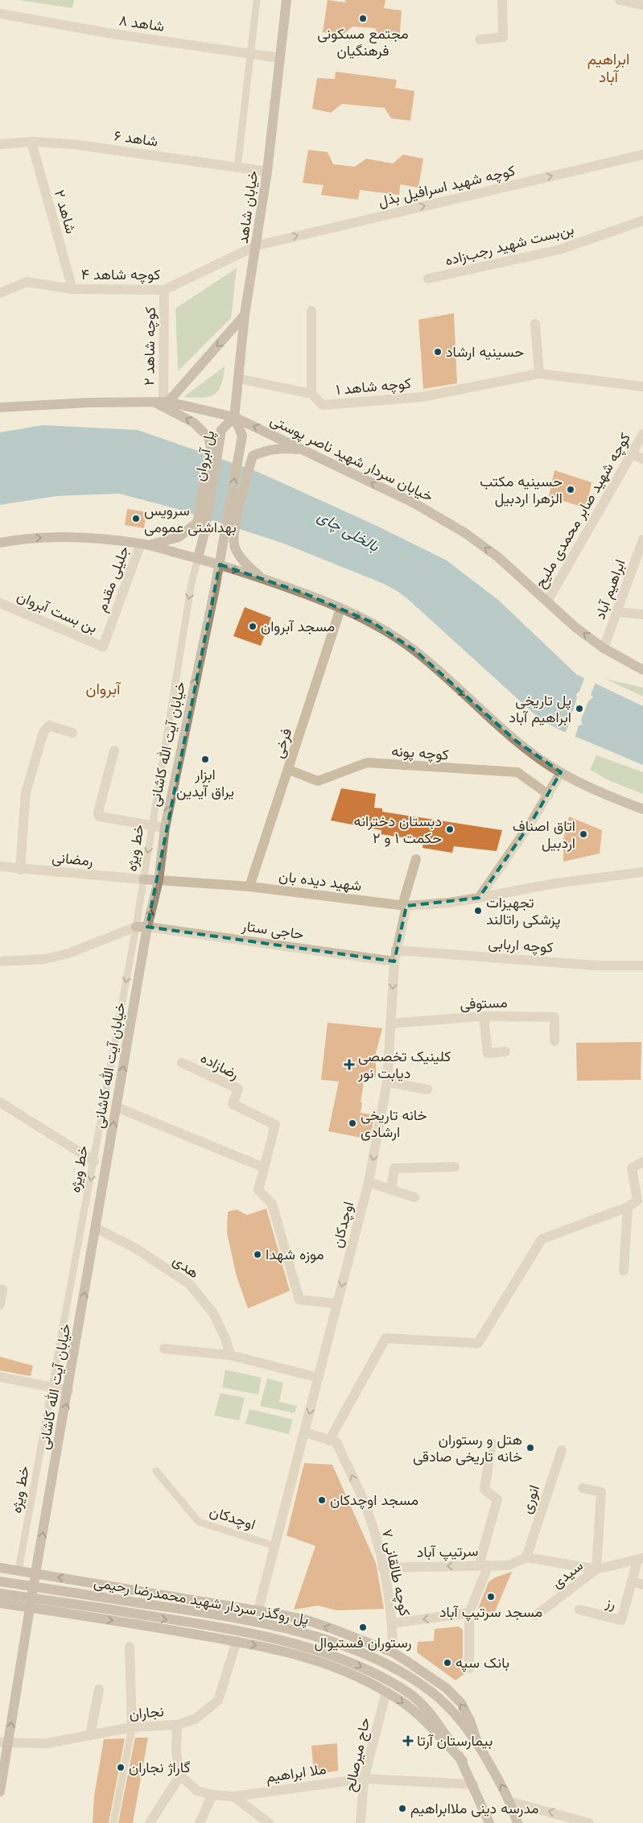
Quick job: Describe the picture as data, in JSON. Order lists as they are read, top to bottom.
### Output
{
  "streets": {
    "main road": [
      "خیابان شاهد",
      "پل آبروان",
      "خیابان سردار شهید ناصر پوستی",
      "خیابان آیت الله کاشانی",
      "پل روگذر سردار شهید محمدرضا رحیمی"
    ],
    "street": [
      "شاهد ۸",
      "شاهد ۶",
      "کوچه شهید اسرافیل بذل",
      "شاهد ۲",
      "بن‌بست شهید رجب‌زاده",
      "کوچه شاهد ۴",
      "کوچه شاهد ۲",
      "کوچه شاهد ۱",
      "کوچه شهید صابر محمدی ملیح",
      "جلیلی مقدم",
      "ابراهیم آباد",
      "بن بست آبروان",
      "فرخی",
      "کوچه پونه",
      "رمضانی",
      "شهید دیده بان",
      "حاجی ستار",
      "کوچه اربابی",
      "مستوفی",
      "رضازاده",
      "اوچدکان",
      "هدی",
      "انوری",
      "سرتیپ آباد",
      "کوچه طالقانی ۷",
      "سیدی",
      "رز",
      "نجاران",
      "حاج میرصالح",
      "ملا ابراهیم"
    ],
    "lane": ["خط ویژه"]
  },
  "crossings": [
    ["شاهد ۸", "خیابان شاهد"],
    ["شاهد ۶", "خیابان شاهد"],
    ["شاهد ۶", "شاهد ۲"],
    ["کوچه شهید اسرافیل بذل", "خیابان شاهد"],
    ["کوچه شهید اسرافیل بذل", "کوچه شاهد ۴"],
    ["خیابان شاهد", "کوچه شاهد ۴"],
    ["خیابان شاهد", "کوچه شاهد ۱"],
    ["خیابان شاهد", "پل آبروان"],
    ["خیابان شاهد", "خیابان سردار شهید ناصر پوستی"],
    ["شاهد ۲", "کوچه شاهد ۴"],
    ["کوچه شاهد ۴", "کوچه شاهد ۲"],
    ["کوچه شاهد ۲", "خیابان سردار شهید ناصر پوستی"],
    ["پل آبروان", "خیابان سردار شهید ناصر پوستی"],
    ["پل آبروان", "خیابان آیت الله کاشانی"],
    ["پل آبروان", "خط ویژه"],
    ["خیابان سردار شهید ناصر پوستی", "کوچه شهید صابر محمدی ملیح"],
    ["خیابان سردار شهید ناصر پوستی", "ابراهیم آباد"],
    ["جلیلی مقدم", "بن بست آبروان"],
    ["فرخی", "کوچه پونه"],
    ["فرخی", "شهید دیده بان"],
    ["خیابان آیت الله کاشانی", "شهید دیده بان"],
    ["خیابان آیت الله کاشانی", "حاجی ستار"],
    ["خیابان آیت الله کاشانی", "هدی"],
    ["خط ویژه", "رمضانی"],
    ["شهید دیده بان", "اوچدکان"],
    ["حاجی ستار", "اوچدکان"],
    ["کوچه اربابی", "اوچدکان"],
    ["مستوفی", "اوچدکان"],
    ["رضازاده", "اوچدکان"],
    ["اوچدکان", "کوچه طالقانی ۷"],
    ["انوری", "سرتیپ آباد"],
    ["سرتیپ آباد", "کوچه طالقانی ۷"],
    ["سیدی", "رز"],
    ["حاج میرصالح", "ملا ابراهیم"]
  ],
  "one_way": [
    "کوچه شهید اسرافیل بذل",
    "خیابان سردار شهید ناصر پوستی",
    "خیابان آیت الله کاشانی",
    "خط ویژه",
    "اوچدکان",
    "کوچه طالقانی ۷"
  ],
  "districts": ["ابراهیم آباد", "آبروان"],
  "water": ["بالخلی چای"],
  "places": {
    "other": [
      "مجتمع مسکونی فرهنگیان",
      "حسینیه ارشاد",
      "حسینیه مکتب الزهرا اردبیل",
      "سرویس بهداشتی عمومی",
      "مسجد آبروان",
      "پل تاریخی ابراهیم آباد",
      "ابزار یراق آیدین",
      "دبستان دخترانه حکمت ۱ و ۲",
      "اتاق اصناف اردبیل",
      "تجهیزات پزشکی راتالند",
      "خانه تاریخی ارشادی",
      "موزه شهدا",
      "هتل و رستوران خانه تاریخی صادقی",
      "مسجد اوچدکان",
      "مسجد سرتیپ آباد",
      "رستوران فستیوال",
      "بانک سپه",
      "گاراژ نجاران",
      "مدرسه دینی ملاابراهیم"
    ],
    "health": ["کلینیک تخصصی دیابت نور", "بیمارستان آرتا"]
  }
}
